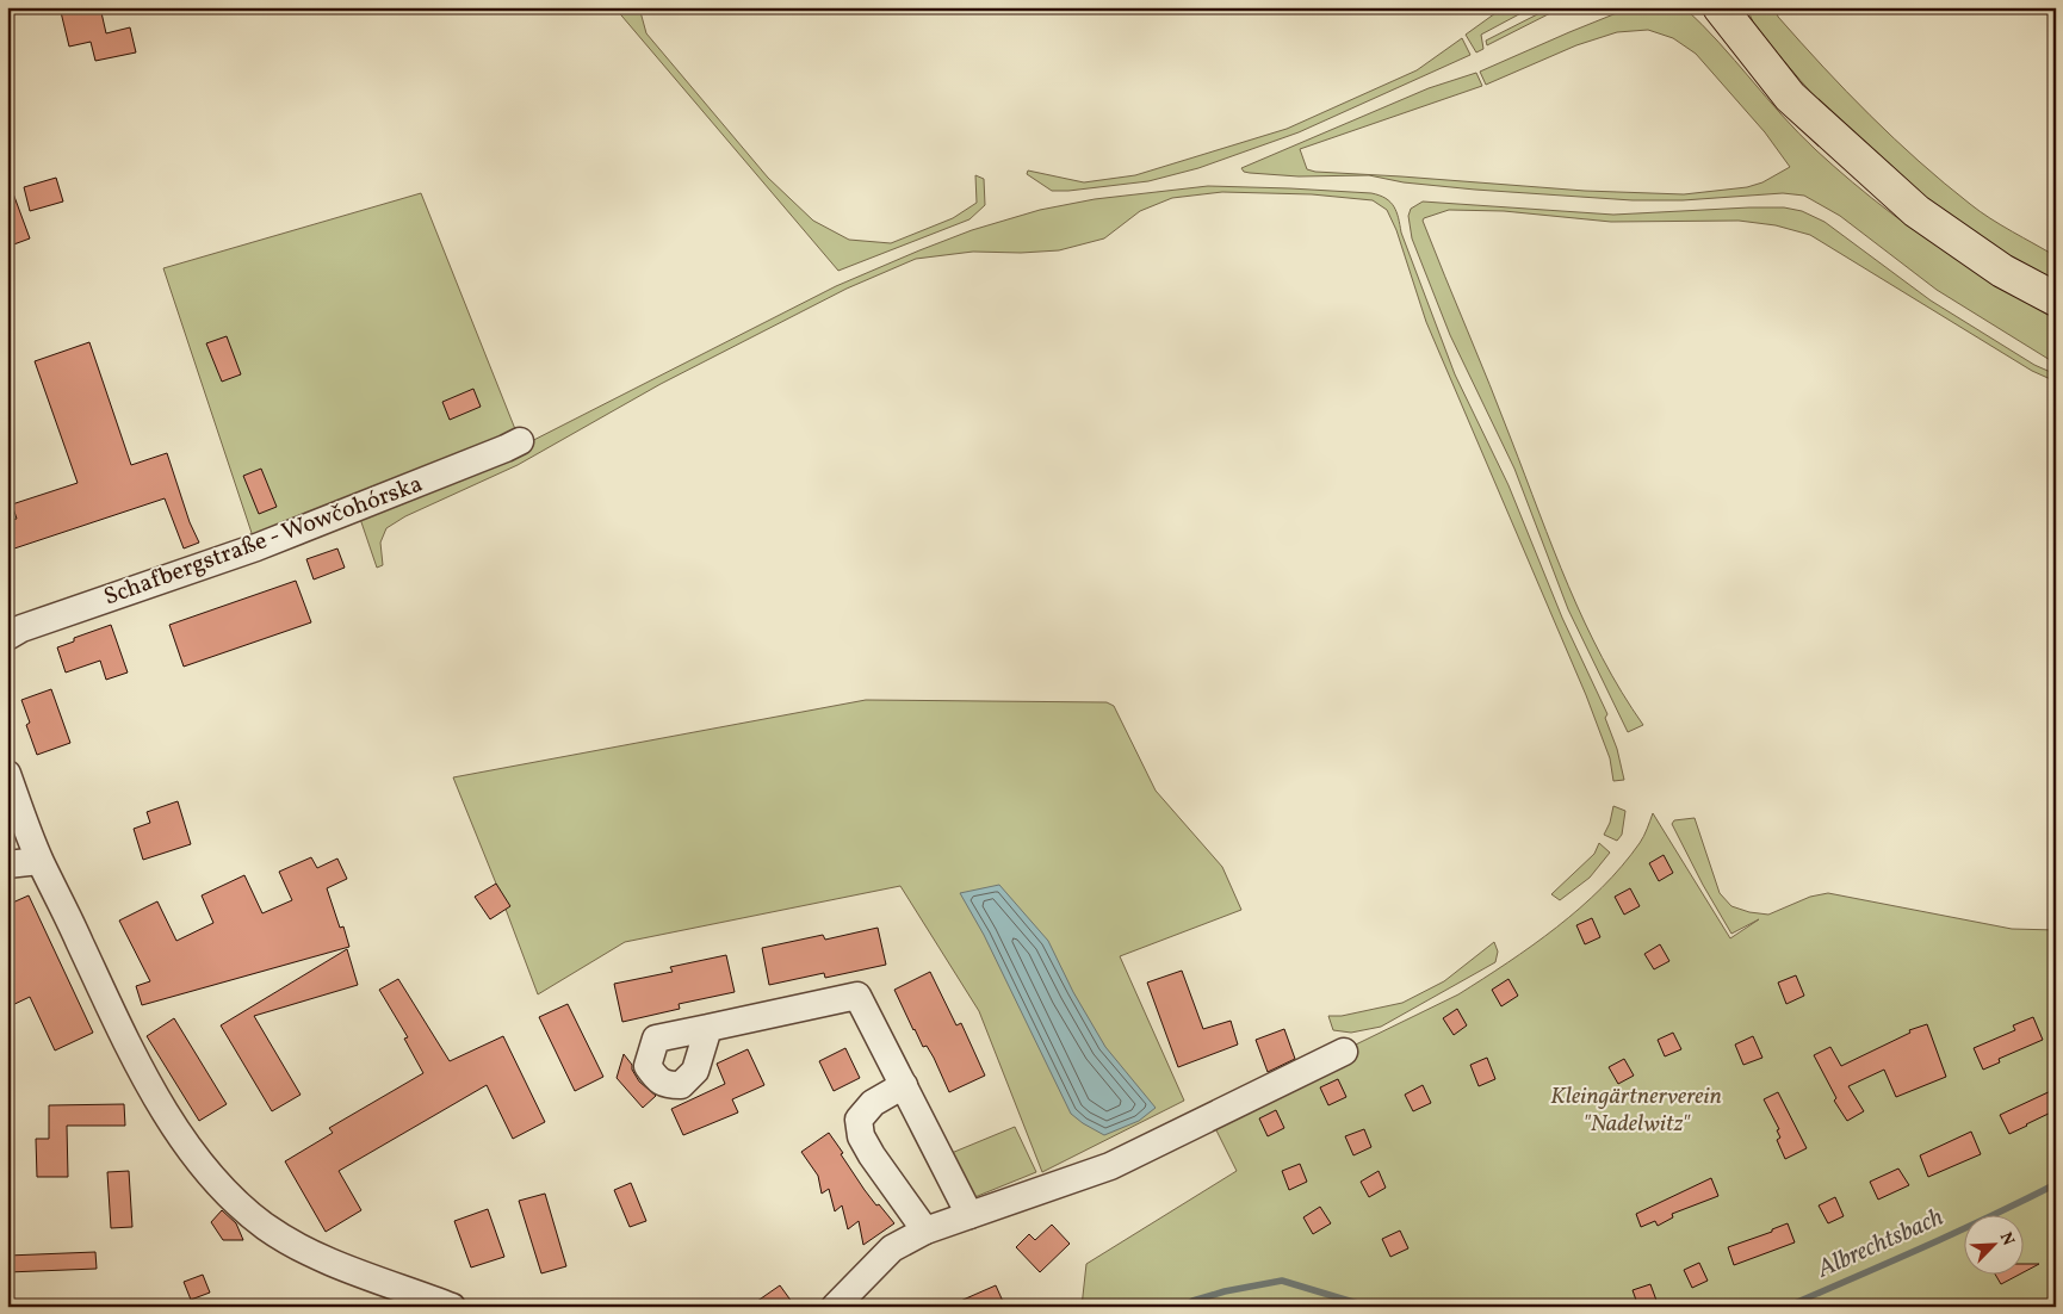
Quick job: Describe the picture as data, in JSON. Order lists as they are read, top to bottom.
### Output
{
  "streets": {
    "street": ["Schafbergstraße - Wowčohórska"]
  },
  "water": ["Albrechtsbach"],
  "parks": ["Kleingärtnerverein \"Nadelwitz\""],
  "north": "top right"
}
